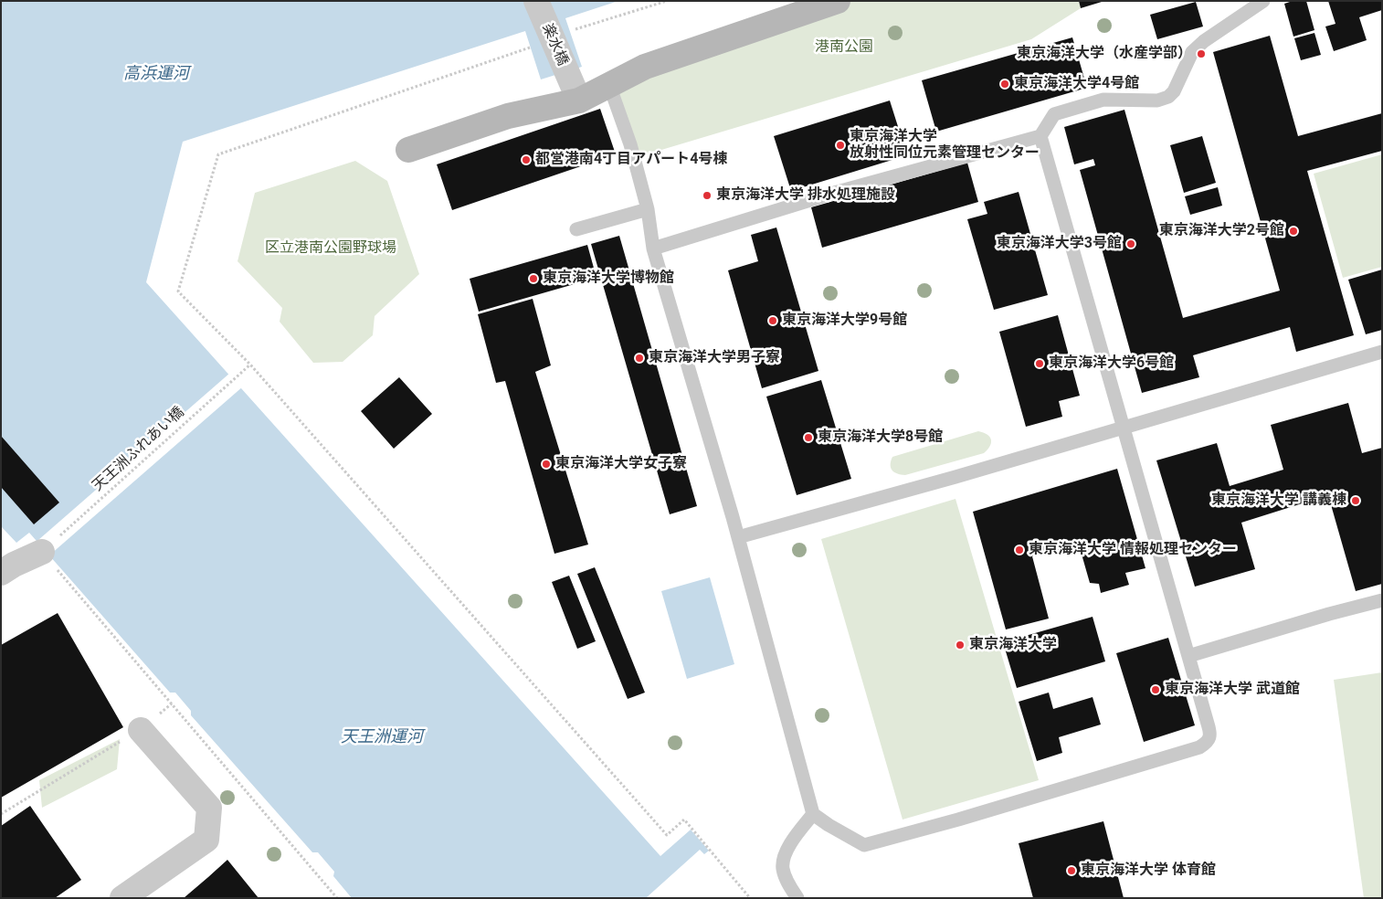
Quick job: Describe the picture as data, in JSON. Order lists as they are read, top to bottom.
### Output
{
  "streets": {
    "street": ["楽水橋"],
    "path": ["天王洲ふれあい橋"]
  },
  "water": ["高浜運河", "天王洲運河"],
  "parks": ["港南公園", "区立港南公園野球場"],
  "places": [
    "東京海洋大学（水産学部）",
    "東京海洋大学4号館",
    "東京海洋大学 放射性同位元素管理センター",
    "都営港南4丁目アパート4号棟",
    "東京海洋大学 排水処理施設",
    "東京海洋大学2号館",
    "東京海洋大学3号館",
    "東京海洋大学博物館",
    "東京海洋大学9号館",
    "東京海洋大学男子寮",
    "東京海洋大学6号館",
    "東京海洋大学8号館",
    "東京海洋大学女子寮",
    "東京海洋大学 講義棟",
    "東京海洋大学 情報処理センター",
    "東京海洋大学",
    "東京海洋大学 武道館",
    "東京海洋大学 体育館"
  ]
}
